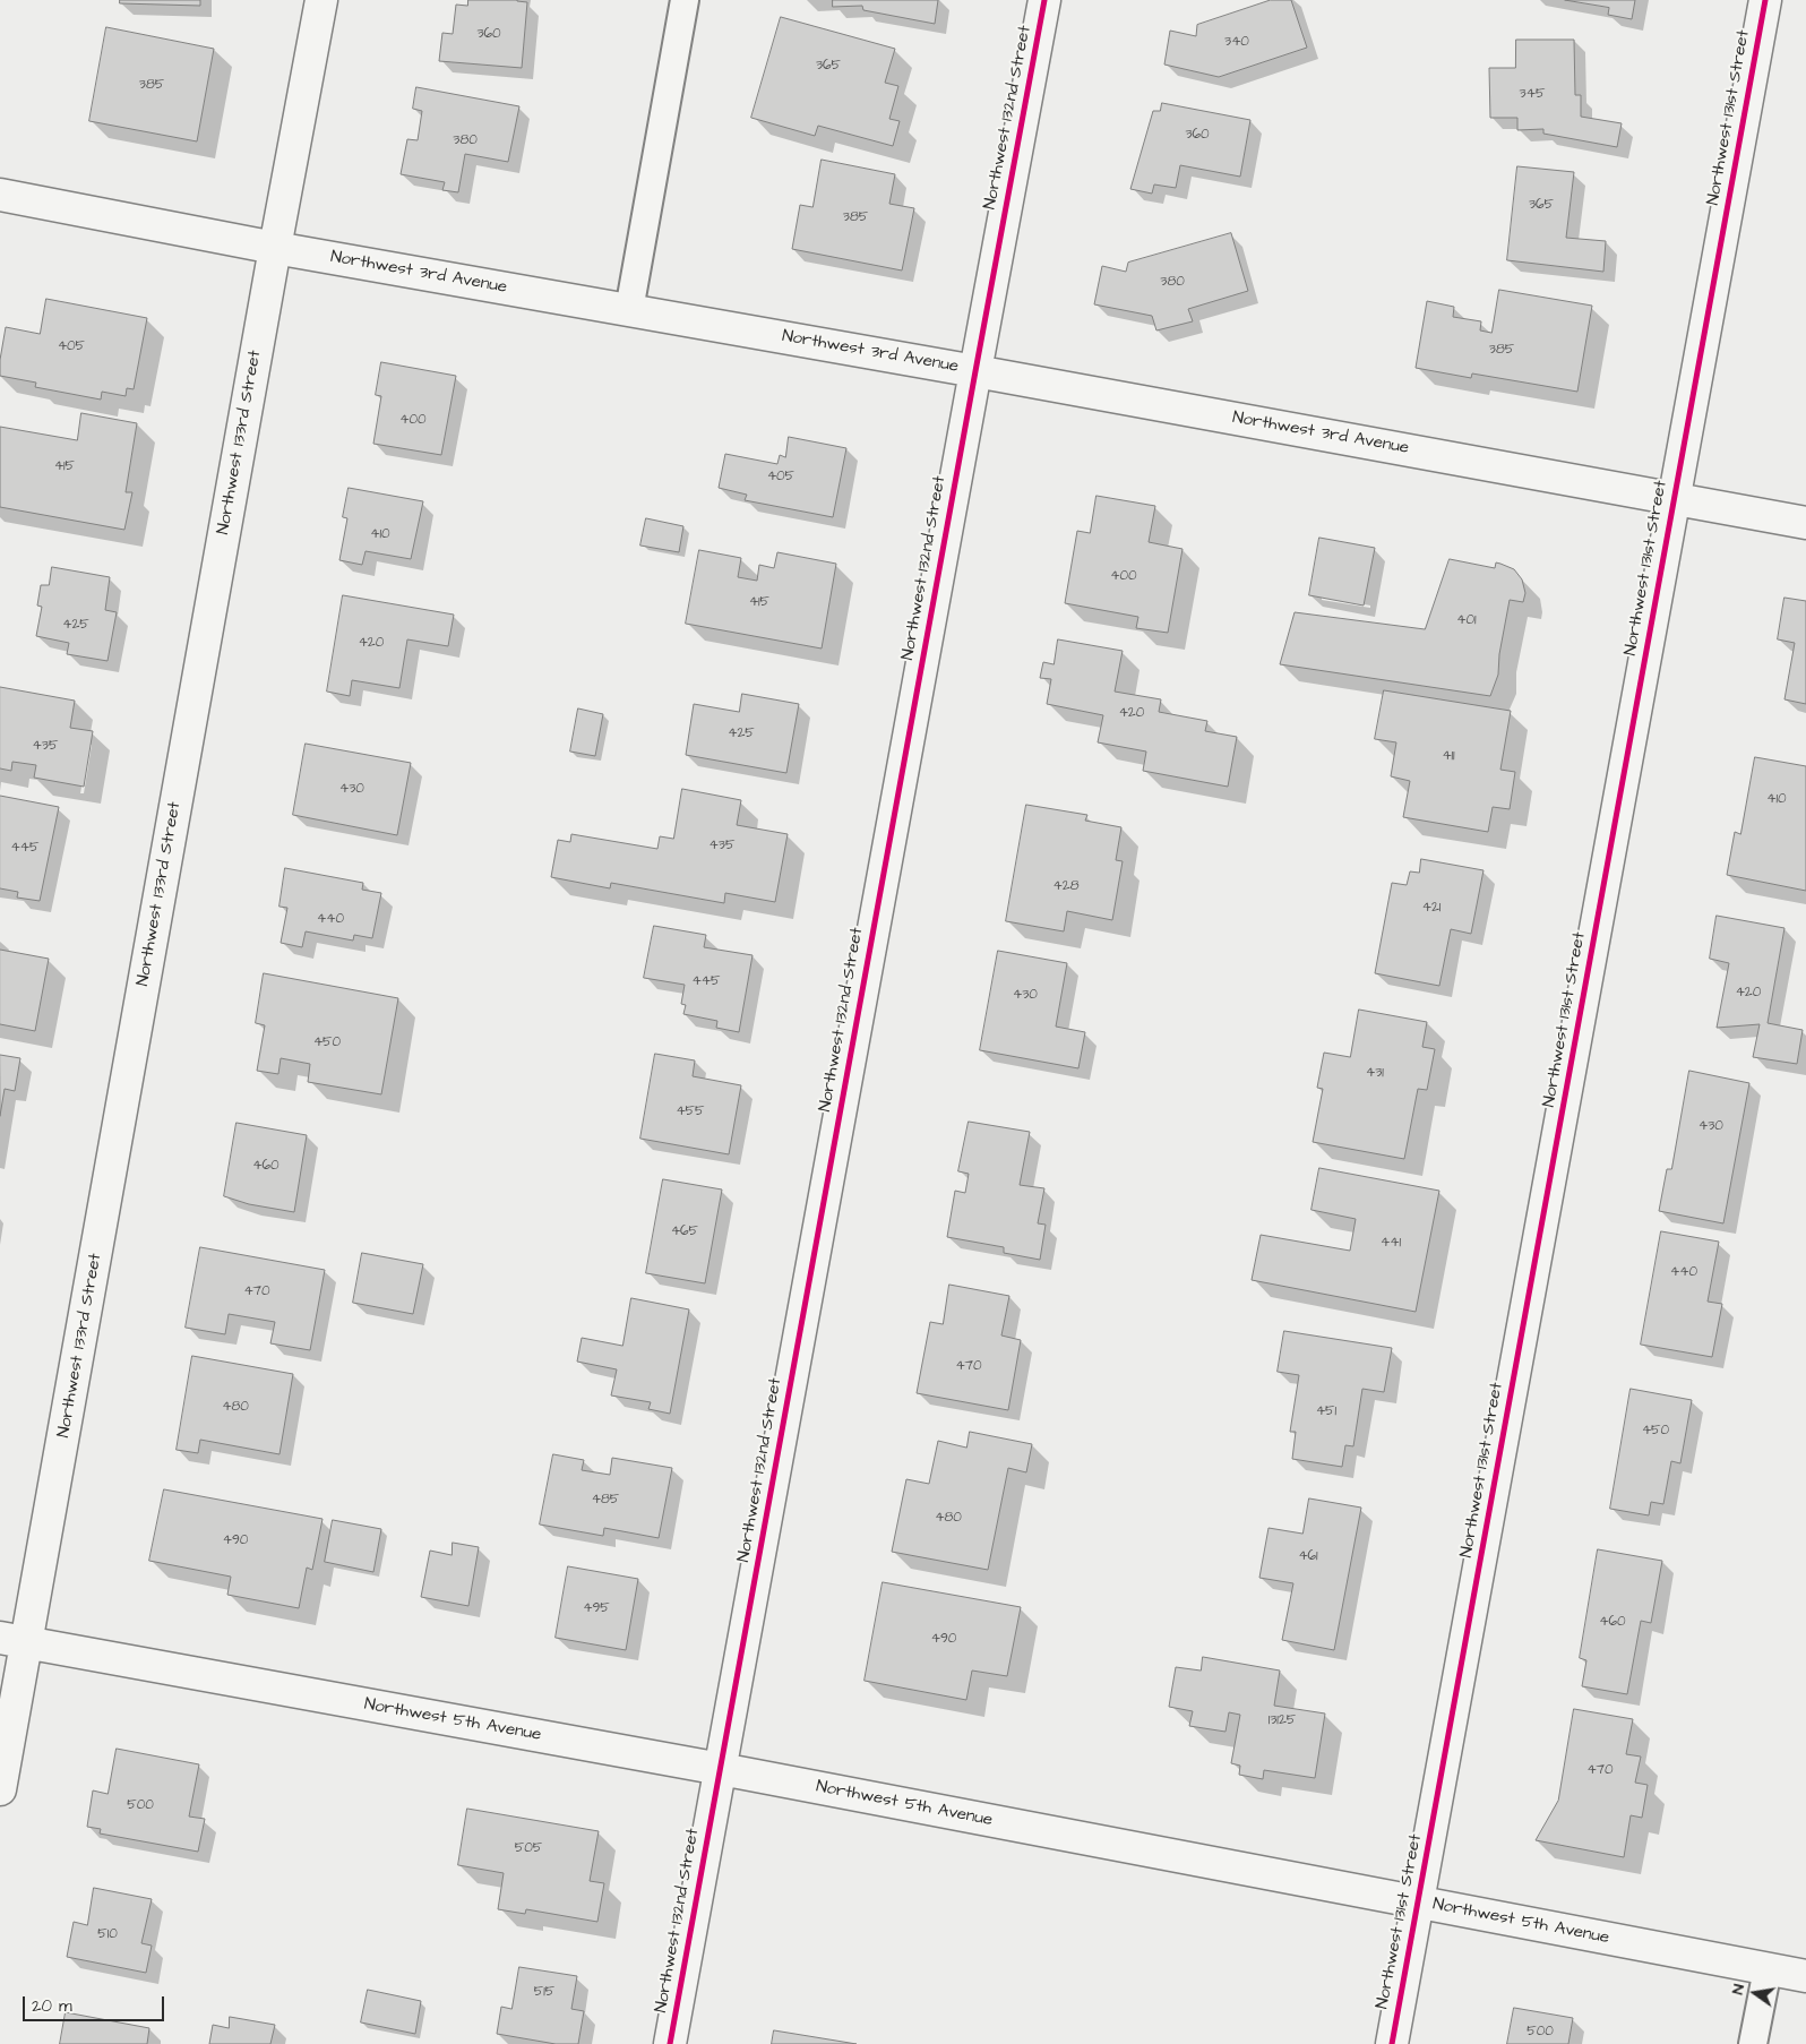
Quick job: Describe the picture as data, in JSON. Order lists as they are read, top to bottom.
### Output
{
  "streets": {
    "street": [
      "Northwest 132nd Street",
      "Northwest 131st Street",
      "Northwest 3rd Avenue",
      "Northwest 133rd Street",
      "Northwest 5th Avenue"
    ]
  },
  "crossings": [
    ["Northwest 132nd Street", "Northwest 3rd Avenue"],
    ["Northwest 132nd Street", "Northwest 5th Avenue"],
    ["Northwest 131st Street", "Northwest 3rd Avenue"],
    ["Northwest 131st Street", "Northwest 5th Avenue"],
    ["Northwest 3rd Avenue", "Northwest 133rd Street"],
    ["Northwest 133rd Street", "Northwest 5th Avenue"]
  ],
  "house_numbers": [
    "360",
    "340",
    "365",
    "385",
    "345",
    "360",
    "380",
    "365",
    "385",
    "380",
    "405",
    "385",
    "400",
    "415",
    "405",
    "410",
    "400",
    "415",
    "401",
    "425",
    "420",
    "420",
    "425",
    "435",
    "411",
    "430",
    "410",
    "435",
    "445",
    "428",
    "421",
    "440",
    "445",
    "420",
    "430",
    "450",
    "431",
    "455",
    "430",
    "460",
    "465",
    "441",
    "440",
    "470",
    "470",
    "480",
    "451",
    "450",
    "485",
    "480",
    "490",
    "461",
    "495",
    "460",
    "490",
    "13125",
    "470",
    "500",
    "505",
    "510",
    "515",
    "500"
  ],
  "scale_bar": "20 m",
  "north": "left"
}
